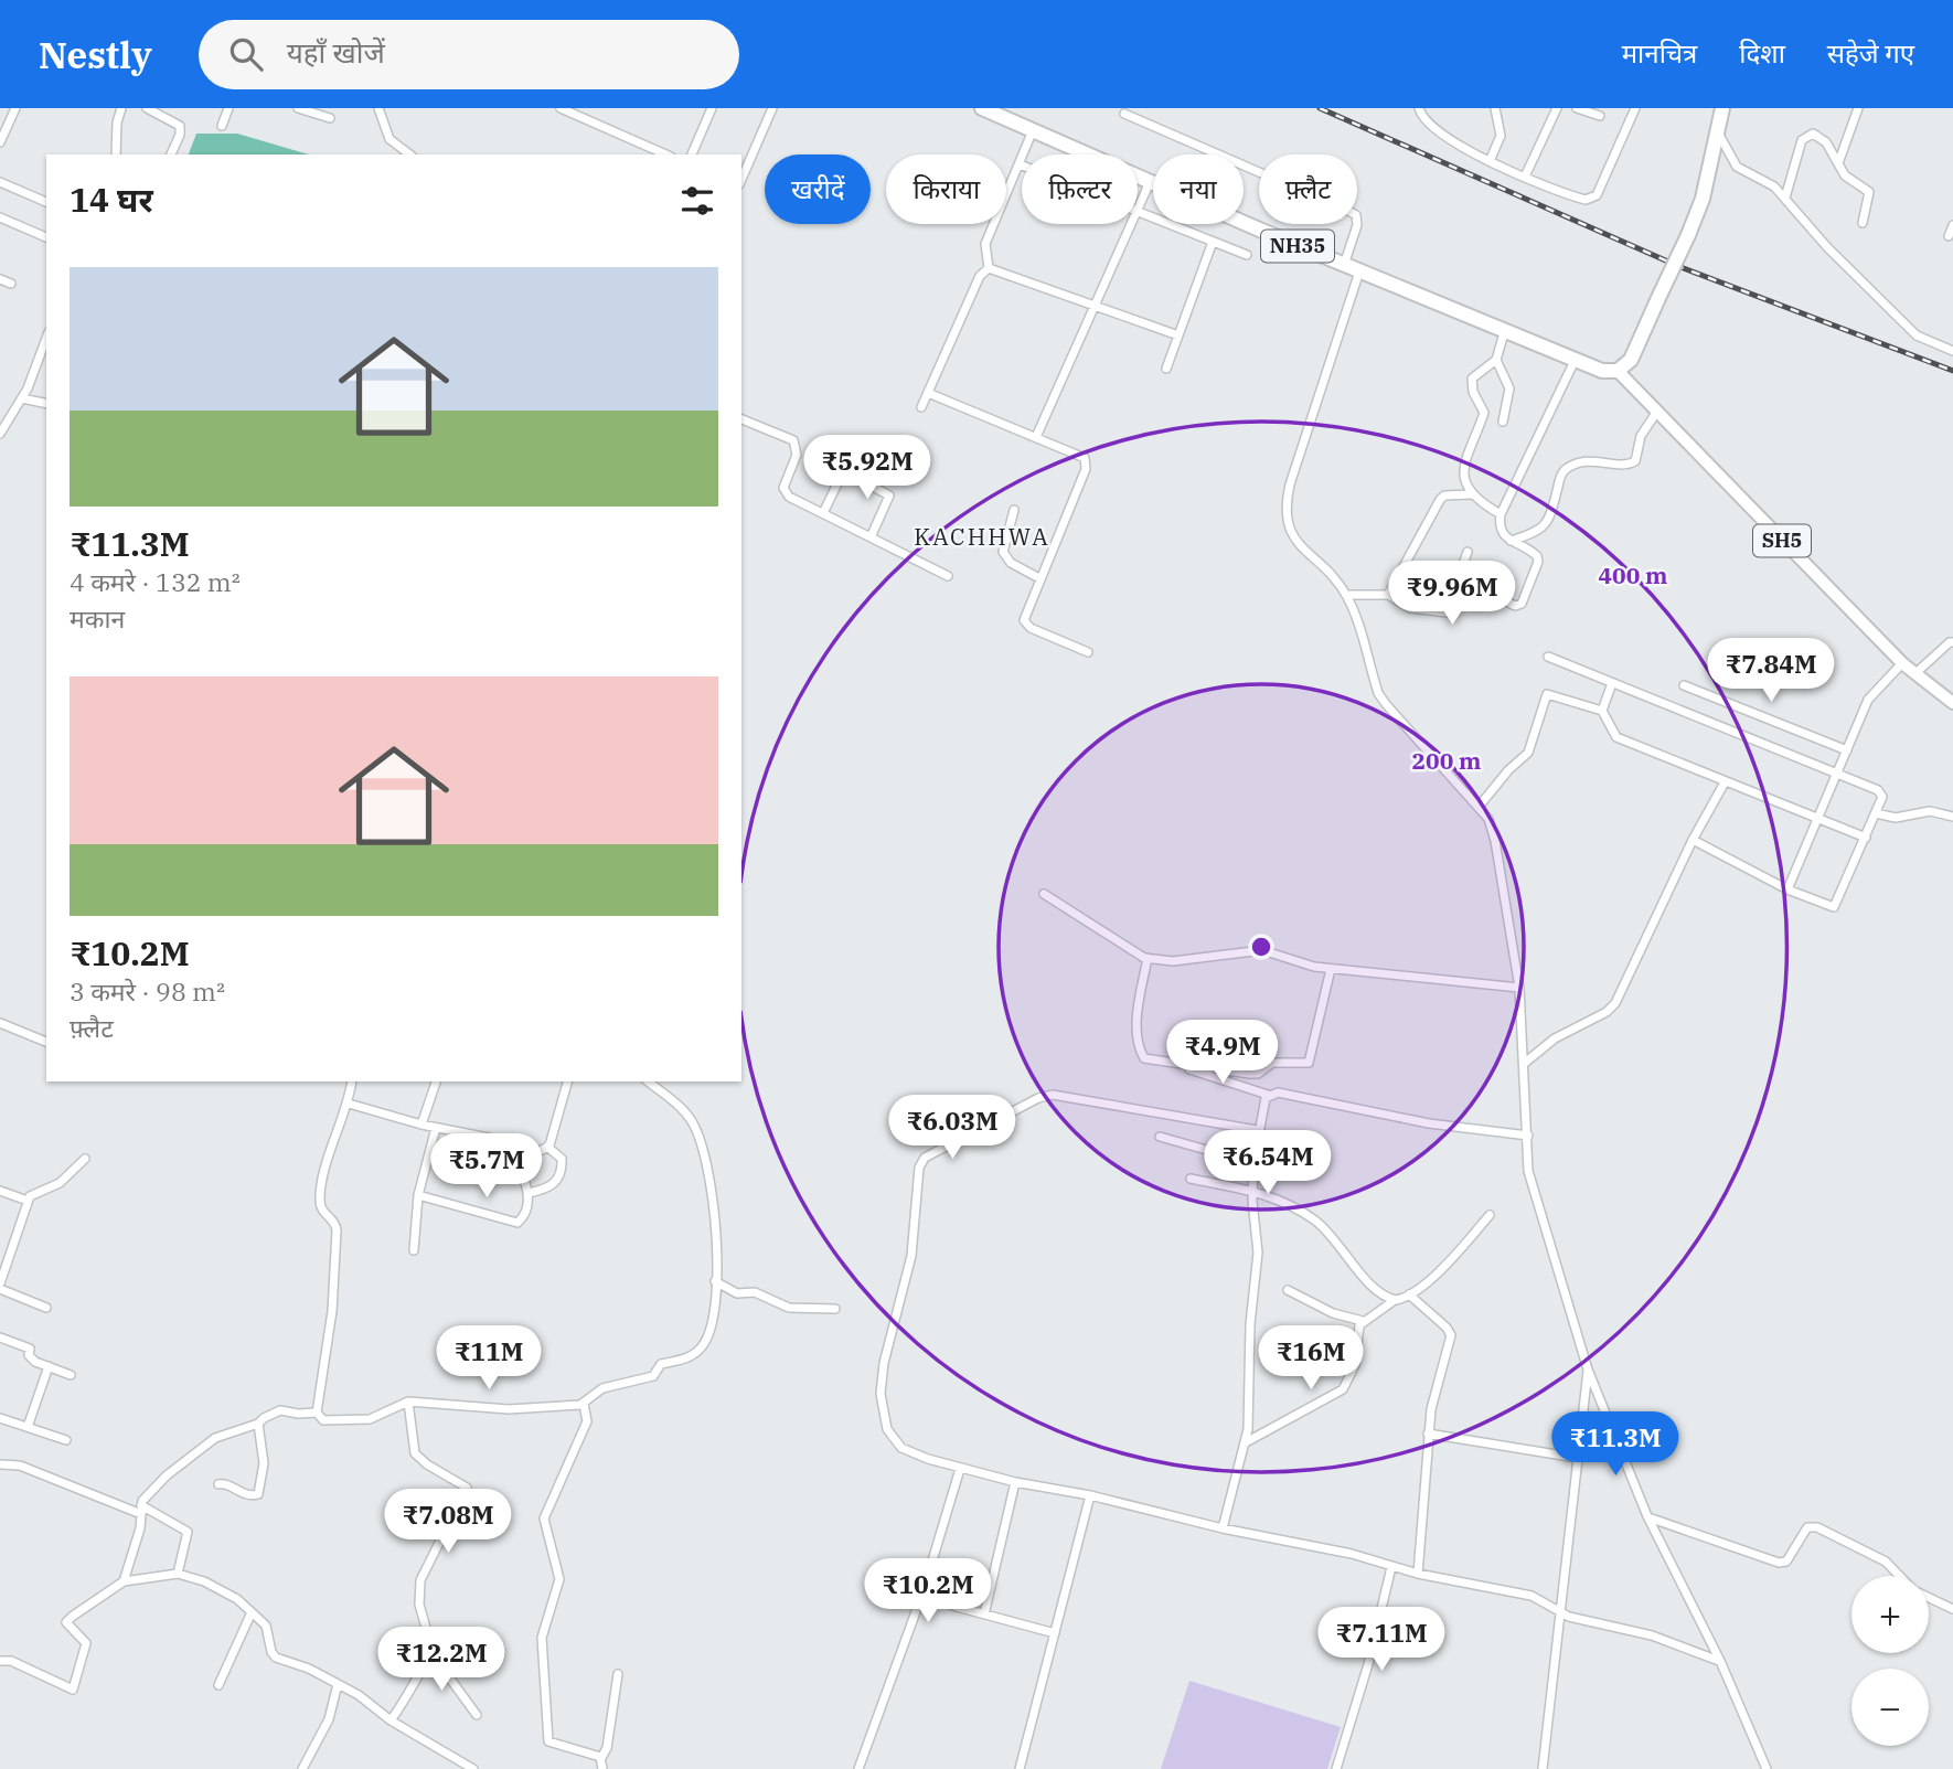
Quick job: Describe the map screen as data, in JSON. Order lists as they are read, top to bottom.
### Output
{
  "streets": {
    "highway": ["NH35"],
    "main road": ["SH5"]
  },
  "crossings": [
    ["NH35", "SH5"]
  ],
  "districts": ["KACHHWA"],
  "page": {
    "header": "Nestly",
    "search": "यहाँ खोजें",
    "nav": ["मानचित्र", "दिशा", "सहेजे गए"],
    "chip": [
      "खरीदें",
      "किराया",
      "फ़िल्टर",
      "नया",
      "फ़्लैट"
    ],
    "heading": "14 घर",
    "list": [
      {
        "name": "₹11.3M",
        "note": "4 कमरे · 132 m² · मकान"
      },
      {
        "name": "₹10.2M",
        "note": "3 कमरे · 98 m² · फ़्लैट"
      }
    ],
    "price": [
      "₹5.92M",
      "₹9.96M",
      "₹7.84M",
      "₹4.9M",
      "₹6.03M",
      "₹6.54M",
      "₹5.7M",
      "₹11M",
      "₹16M",
      "₹11.3M",
      "₹7.08M",
      "₹10.2M",
      "₹7.11M",
      "₹12.2M"
    ],
    "map_buttons": ["+", "−"]
  },
  "rings": ["400 m", "200 m"]
}
